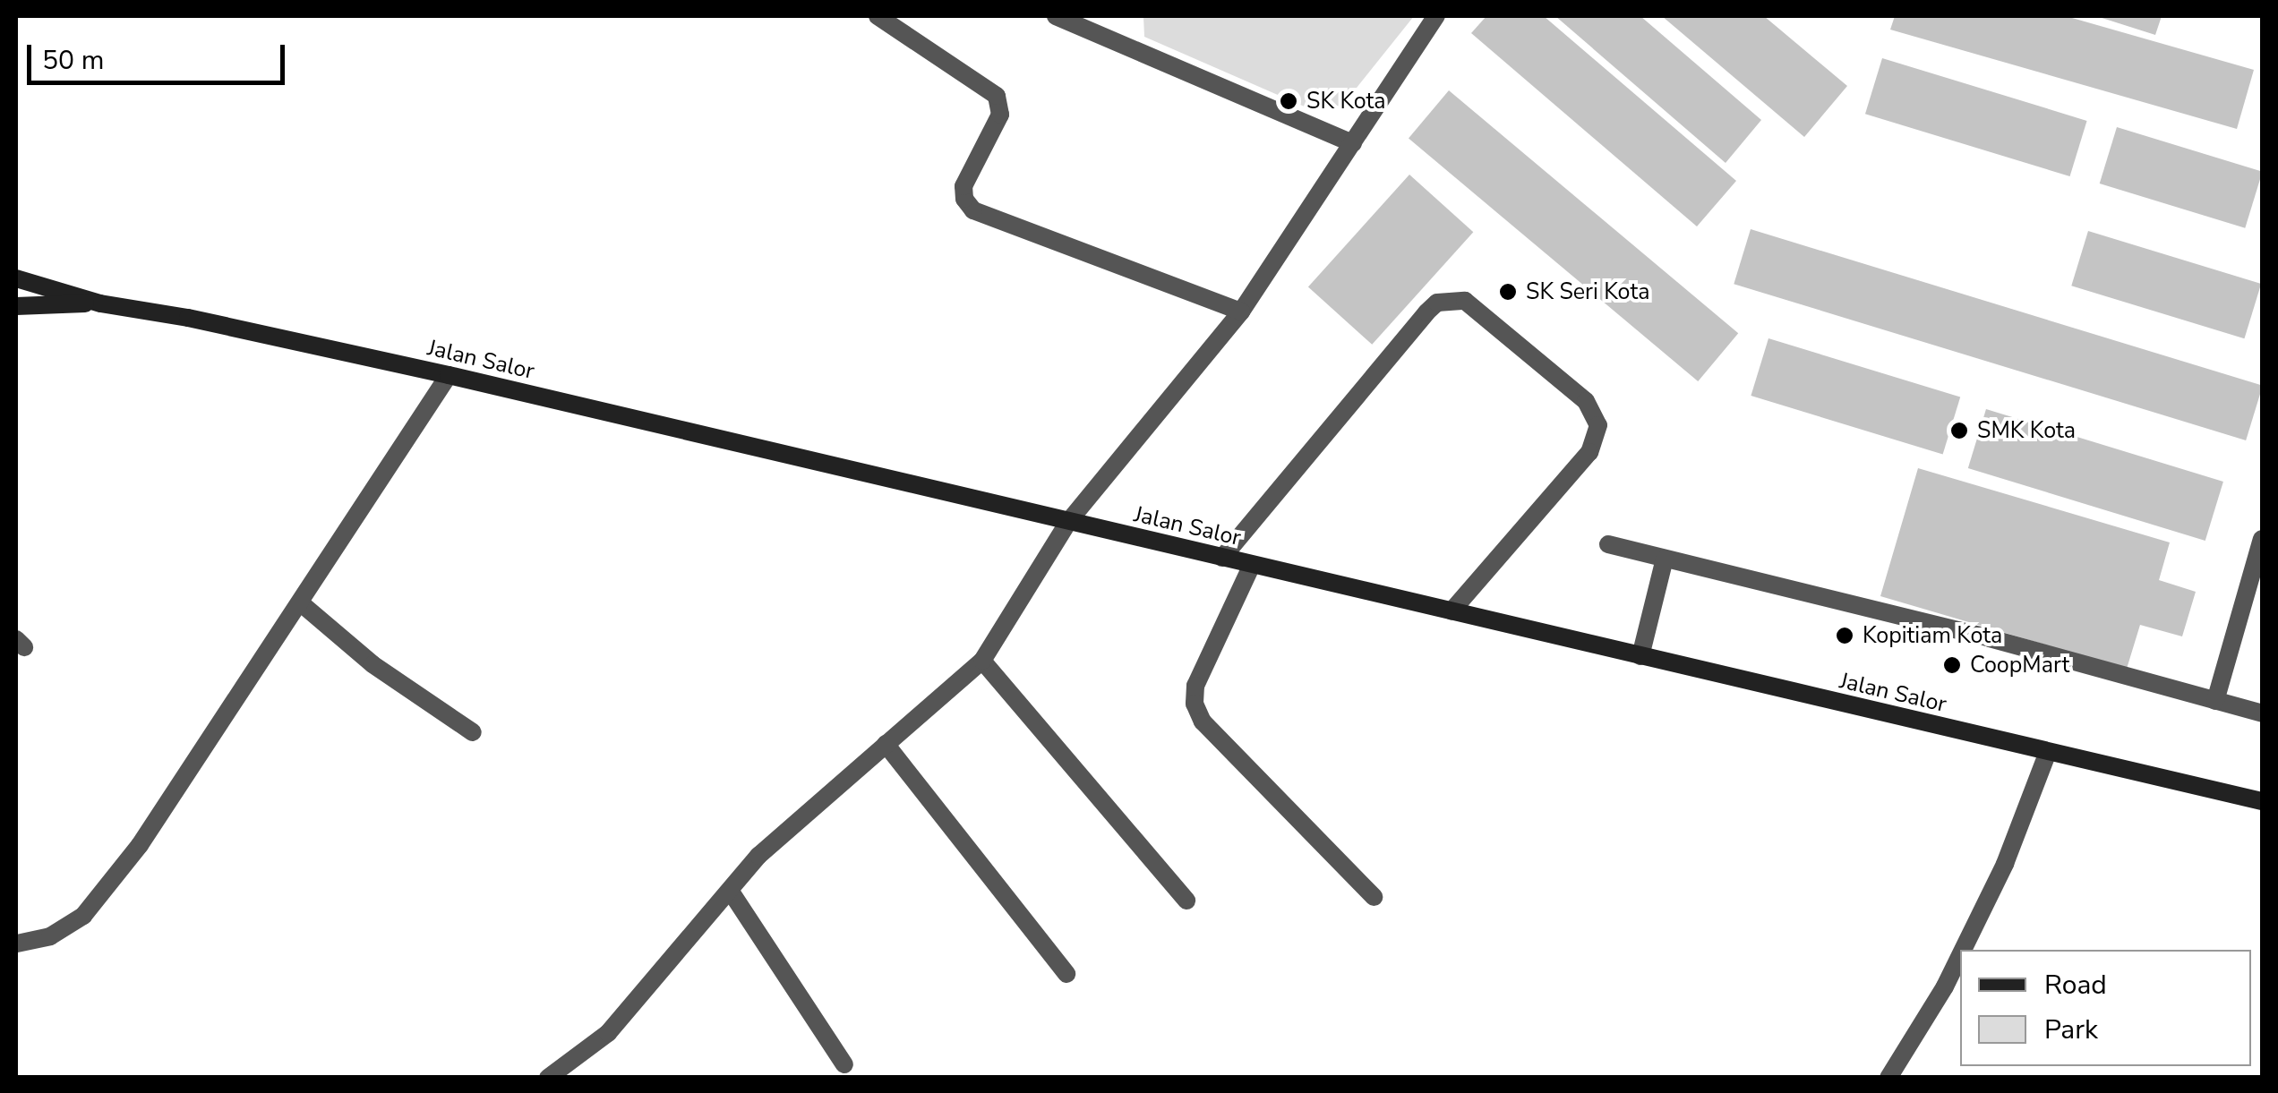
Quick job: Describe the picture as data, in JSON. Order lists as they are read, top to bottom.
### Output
{
  "streets": {
    "main road": ["Jalan Salor"]
  },
  "places": [
    "SK Kota",
    "SK Seri Kota",
    "SMK Kota",
    "Kopitiam Kota",
    "CoopMart"
  ],
  "legend": ["Road", "Park"],
  "scale_bar": "50 m"
}
